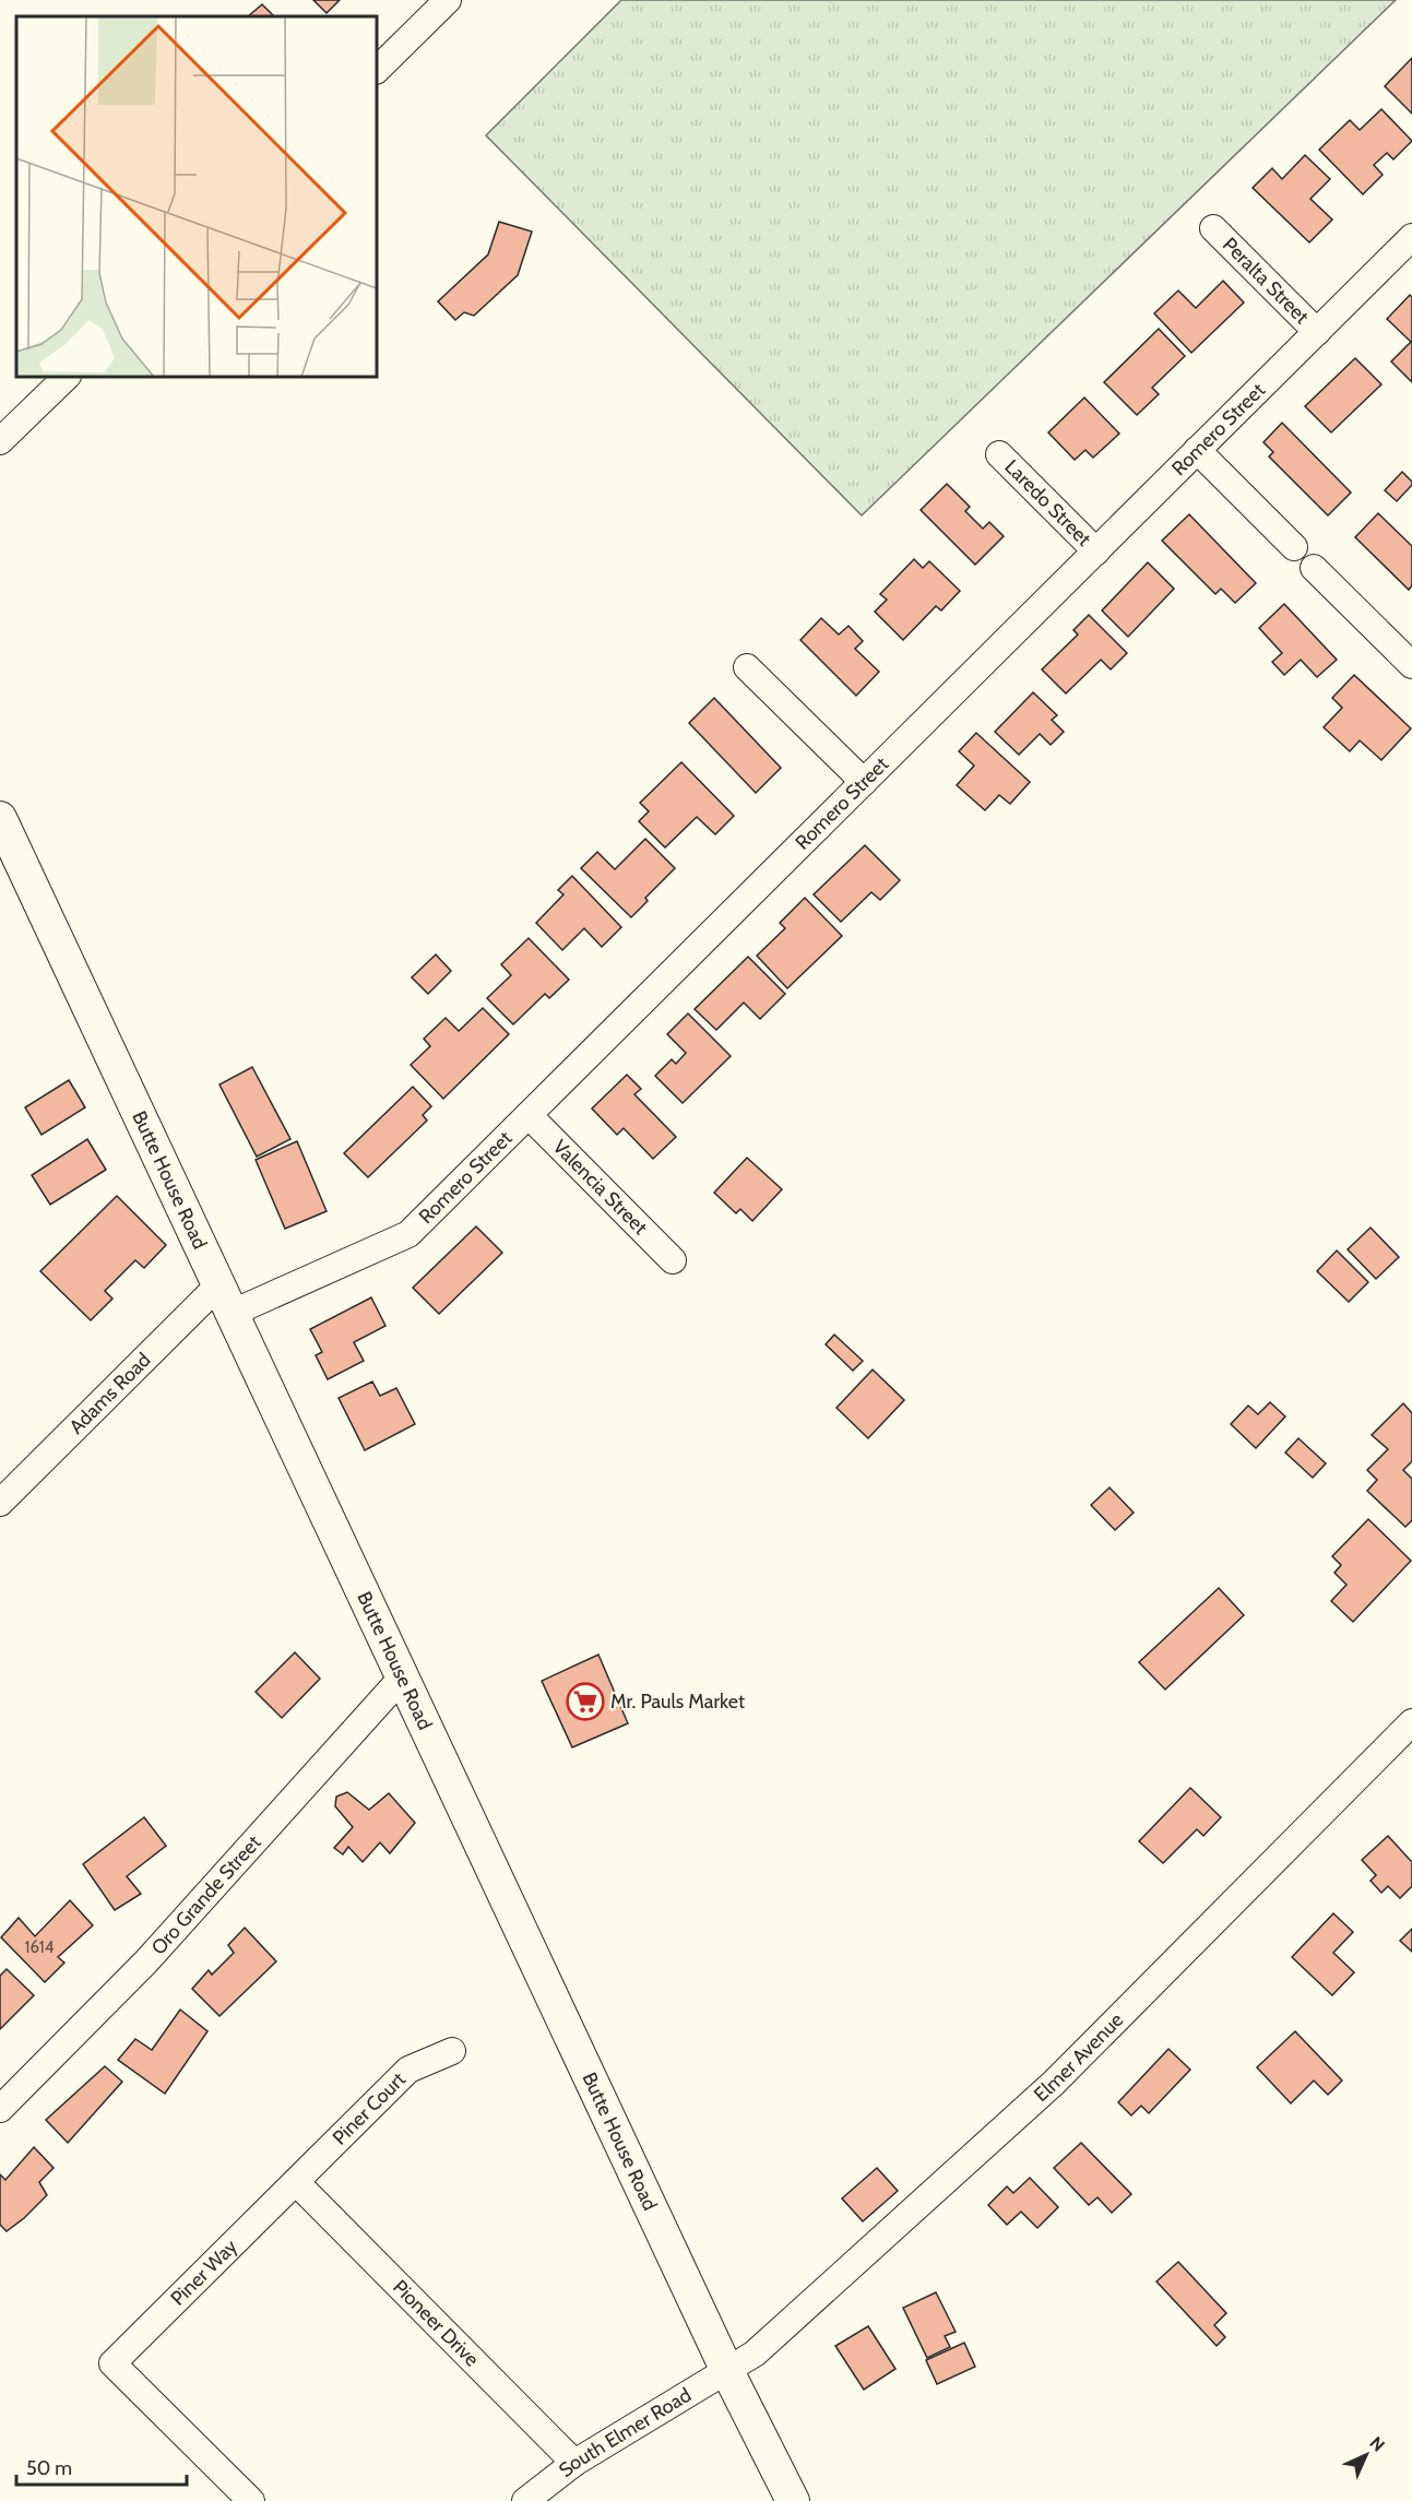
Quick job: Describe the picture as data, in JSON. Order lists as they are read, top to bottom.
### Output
{
  "streets": {
    "main road": ["Butte House Road"],
    "street": [
      "Peralta Street",
      "Romero Street",
      "Laredo Street",
      "Valencia Street",
      "Adams Road",
      "Oro Grande Street",
      "Elmer Avenue",
      "Piner Court",
      "Piner Way",
      "Pioneer Drive",
      "South Elmer Road"
    ]
  },
  "crossings": [
    ["Peralta Street", "Romero Street"],
    ["Romero Street", "Laredo Street"],
    ["Romero Street", "Butte House Road"],
    ["Romero Street", "Valencia Street"],
    ["Romero Street", "Adams Road"],
    ["Butte House Road", "Adams Road"],
    ["Butte House Road", "Oro Grande Street"],
    ["Butte House Road", "Elmer Avenue"],
    ["Butte House Road", "South Elmer Road"],
    ["Elmer Avenue", "South Elmer Road"],
    ["Piner Court", "Piner Way"],
    ["Piner Court", "Pioneer Drive"],
    ["Piner Way", "Pioneer Drive"],
    ["Pioneer Drive", "South Elmer Road"]
  ],
  "places": {
    "supermarket": ["Mr. Pauls Market"]
  },
  "house_numbers": ["1614"],
  "scale_bar": "50 m",
  "north": "top right"
}
